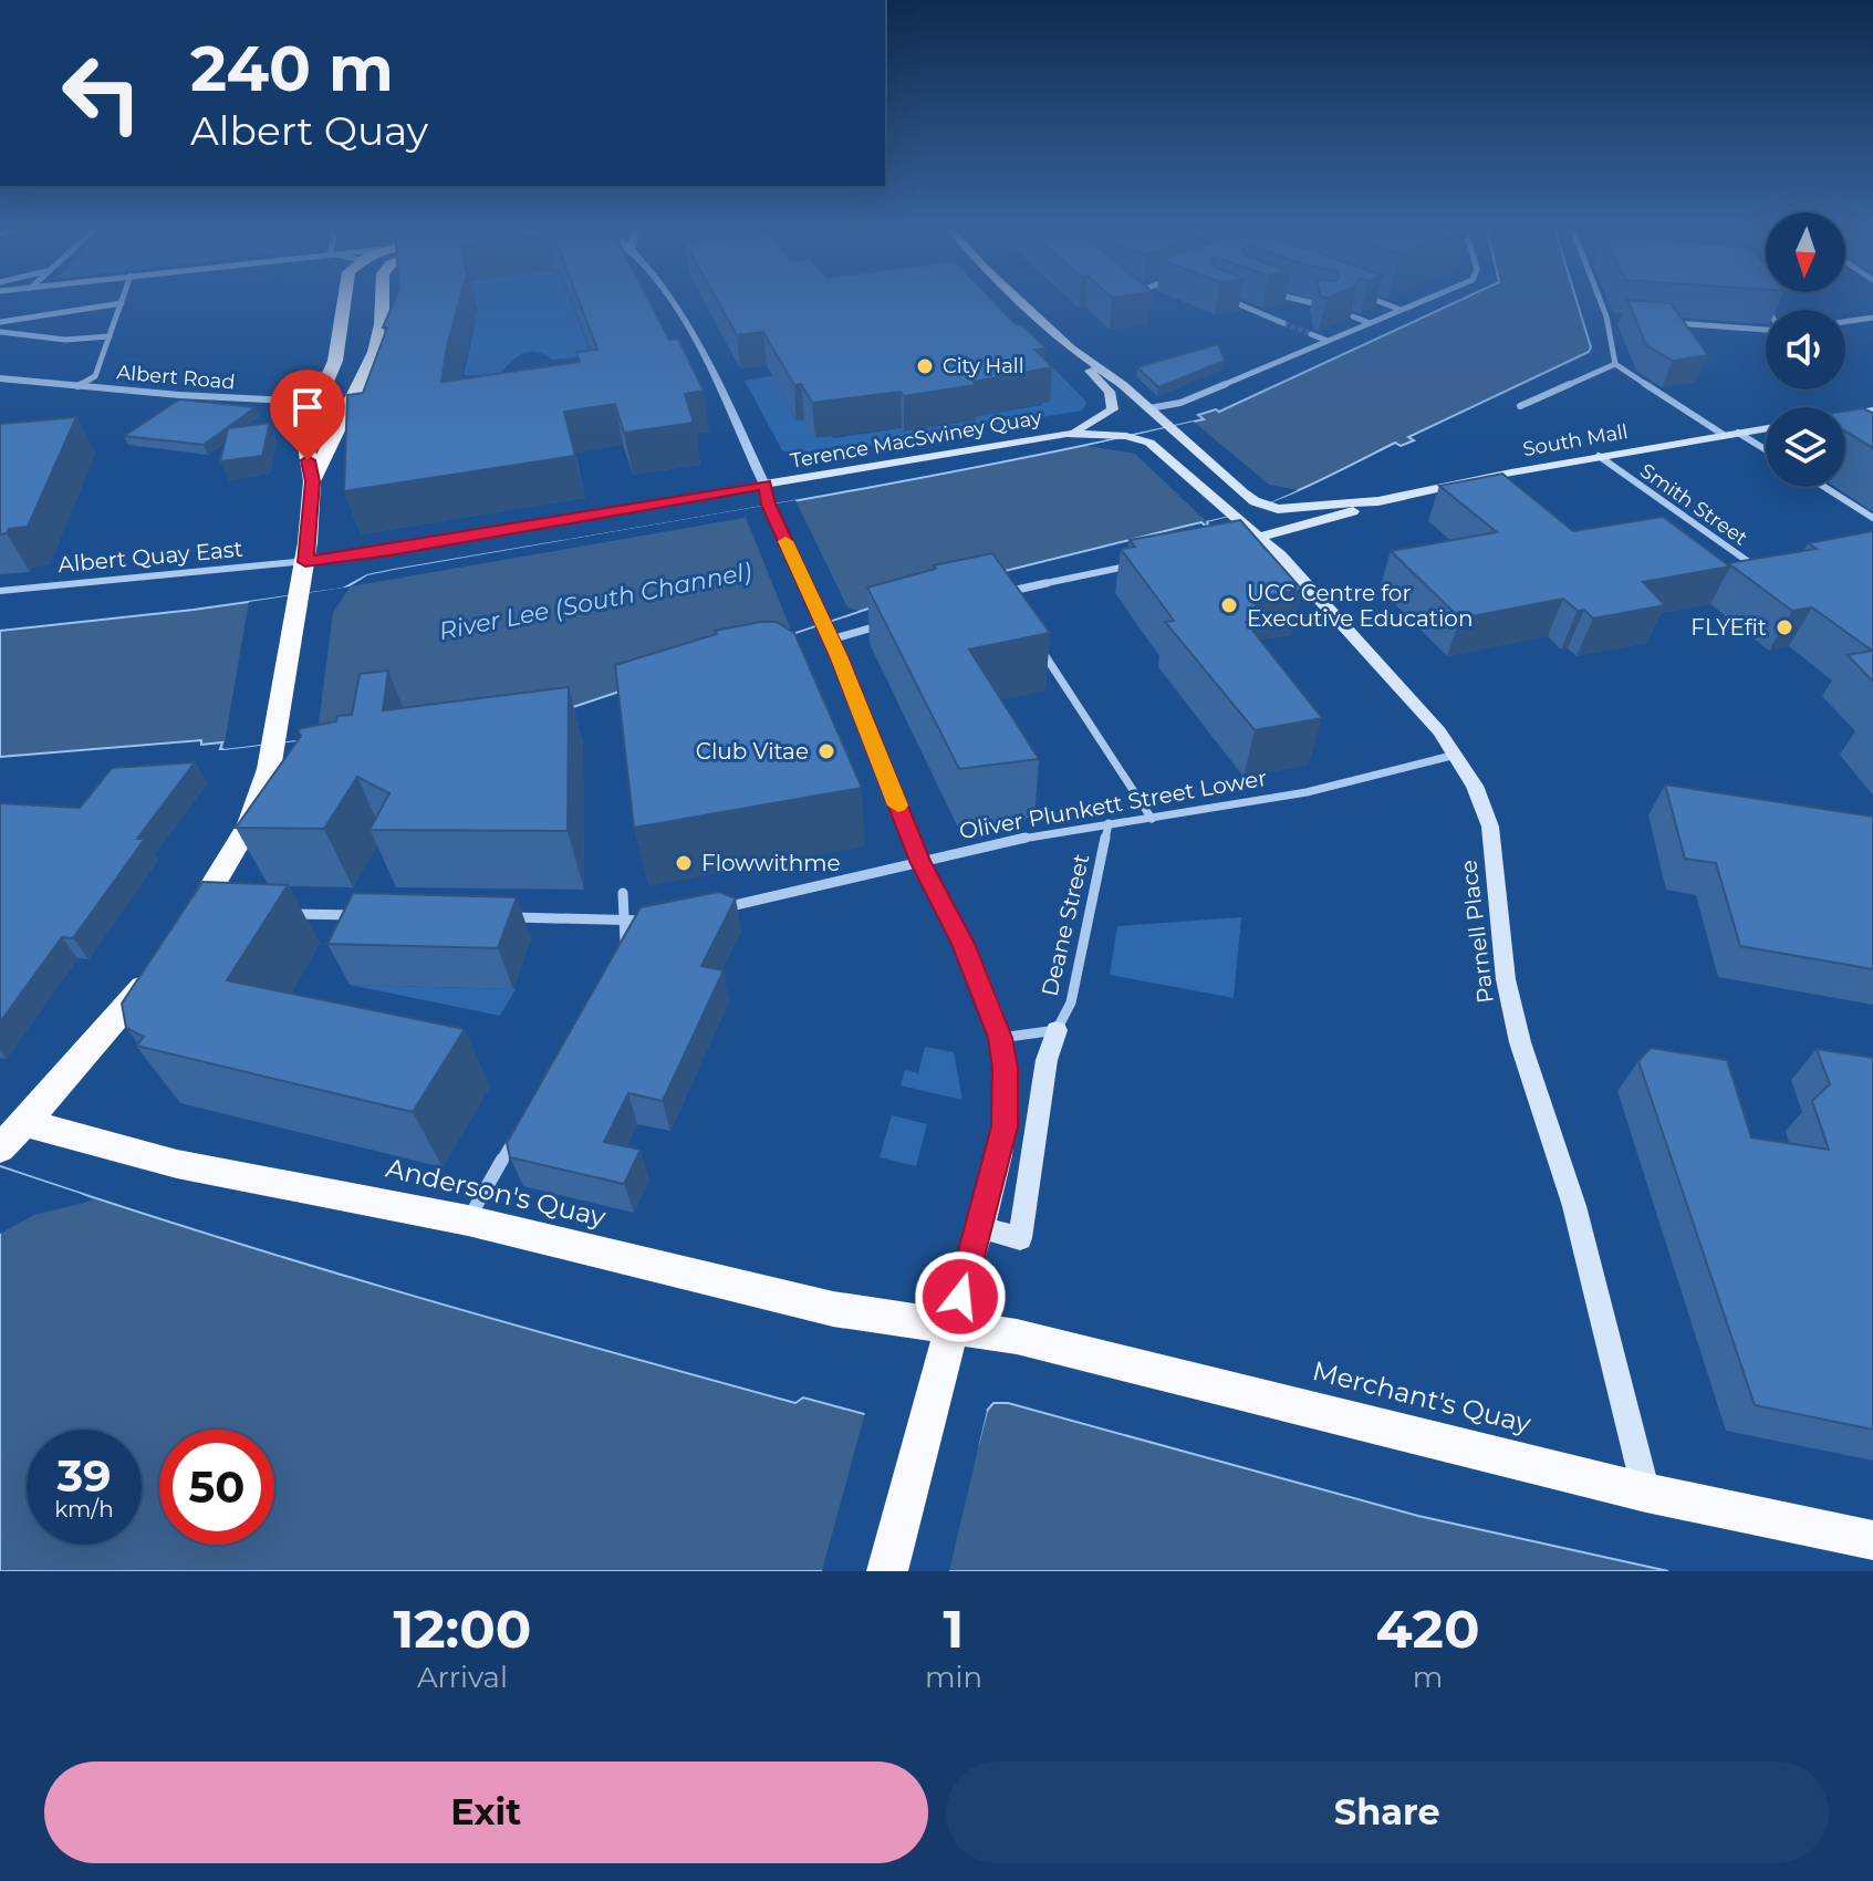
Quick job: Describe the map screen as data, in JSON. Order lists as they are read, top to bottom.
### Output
{
  "streets": {
    "highway": ["Anderson's Quay", "Merchant's Quay"],
    "main road": ["Terence MacSwiney Quay", "South Mall", "Parnell Place"],
    "street": [
      "Albert Road",
      "Smith Street",
      "Albert Quay East",
      "Oliver Plunkett Street Lower",
      "Deane Street"
    ]
  },
  "crossings": [
    ["Terence MacSwiney Quay", "Albert Quay East"],
    ["Terence MacSwiney Quay", "Parnell Place"],
    ["South Mall", "Smith Street"],
    ["South Mall", "Parnell Place"],
    ["Oliver Plunkett Street Lower", "Deane Street"],
    ["Oliver Plunkett Street Lower", "Parnell Place"],
    ["Parnell Place", "Merchant's Quay"],
    ["Anderson's Quay", "Merchant's Quay"]
  ],
  "water": ["River Lee (South Channel)"],
  "places": [
    "City Hall",
    "UCC Centre for Executive Education",
    "FLYEfit",
    "Club Vitae",
    "Flowwithme"
  ],
  "north": "bottom",
  "page": {
    "turn": ["240 m", "Albert Quay"],
    "speed": "39 km/h",
    "limit": "50",
    "eta": [
      "12:00",
      "Arrival",
      "1",
      "min",
      "420",
      "m"
    ],
    "buttons": ["Exit", "Share"]
  }
}
